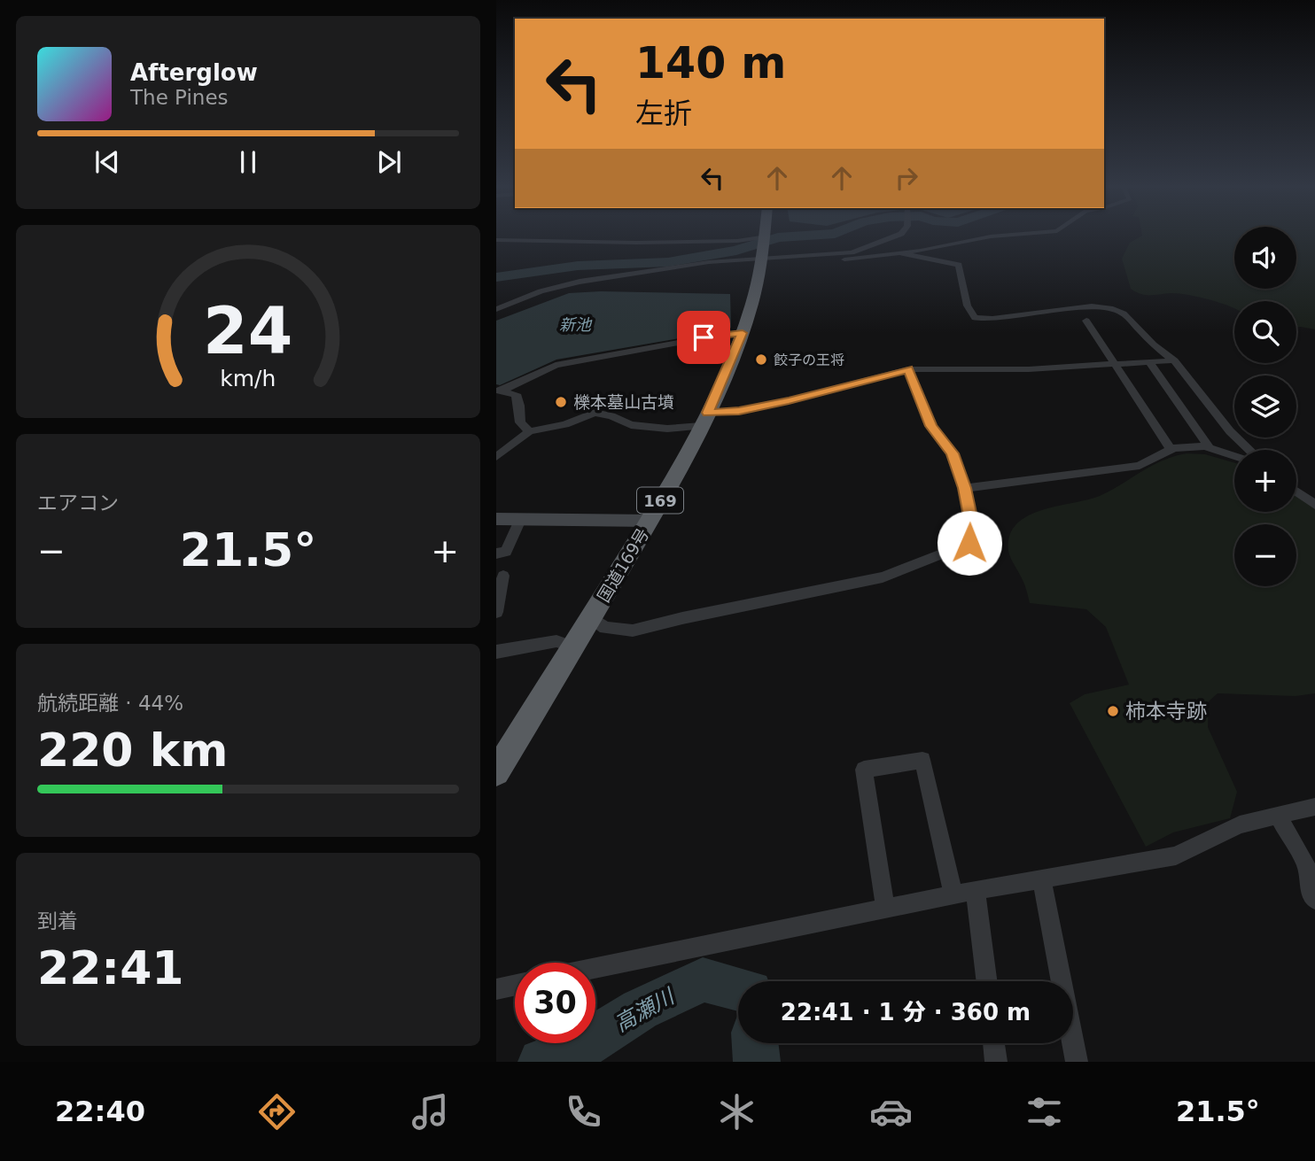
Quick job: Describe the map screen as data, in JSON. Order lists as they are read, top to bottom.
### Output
{
  "streets": {
    "highway": ["169", "国道169号"]
  },
  "water": ["新池", "高瀬川"],
  "places": ["餃子の王将", "櫟本墓山古墳", "柿本寺跡"],
  "page": {
    "turn": ["140 m", "左折"],
    "song": ["Afterglow", "The Pines"],
    "map_buttons": ["+", "−"],
    "tile": [
      "エアコン",
      ["航続距離 · 44%", "220 km"],
      ["到着", "22:41"]
    ],
    "heat": ["−", "21.5°", "+"],
    "limit": "30",
    "trip": "22:41 · 1 分 · 360 m",
    "tabs": ["22:40", "21.5°"],
    "gauge": ["24", "km/h"]
  }
}
